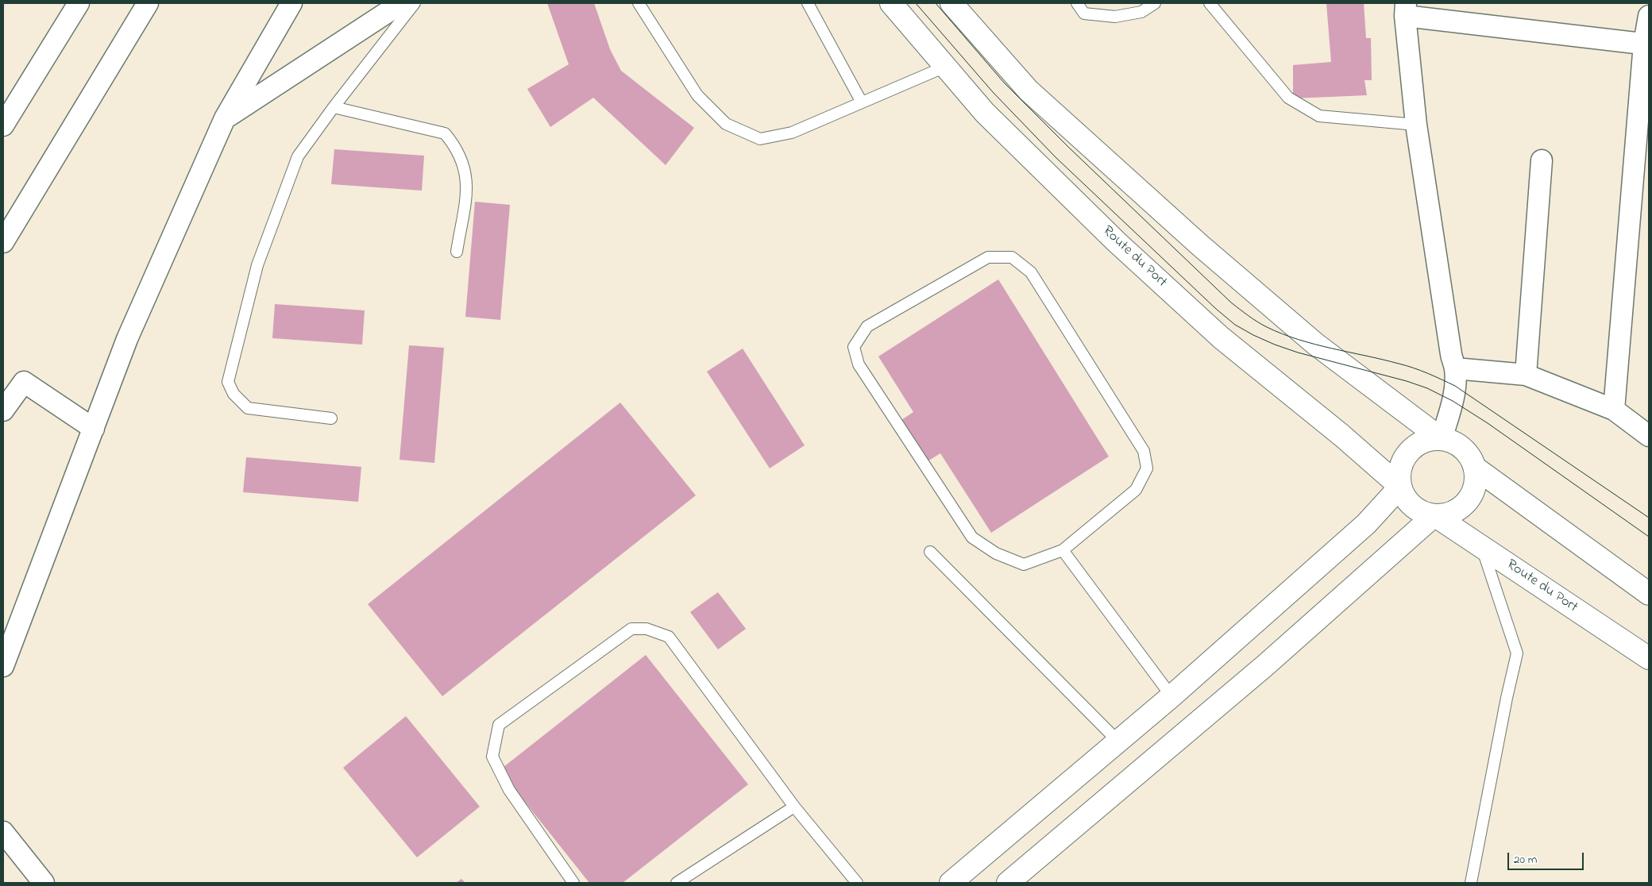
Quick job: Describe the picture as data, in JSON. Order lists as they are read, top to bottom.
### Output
{
  "streets": {
    "main road": ["Route du Port"]
  },
  "scale_bar": "20 m"
}
